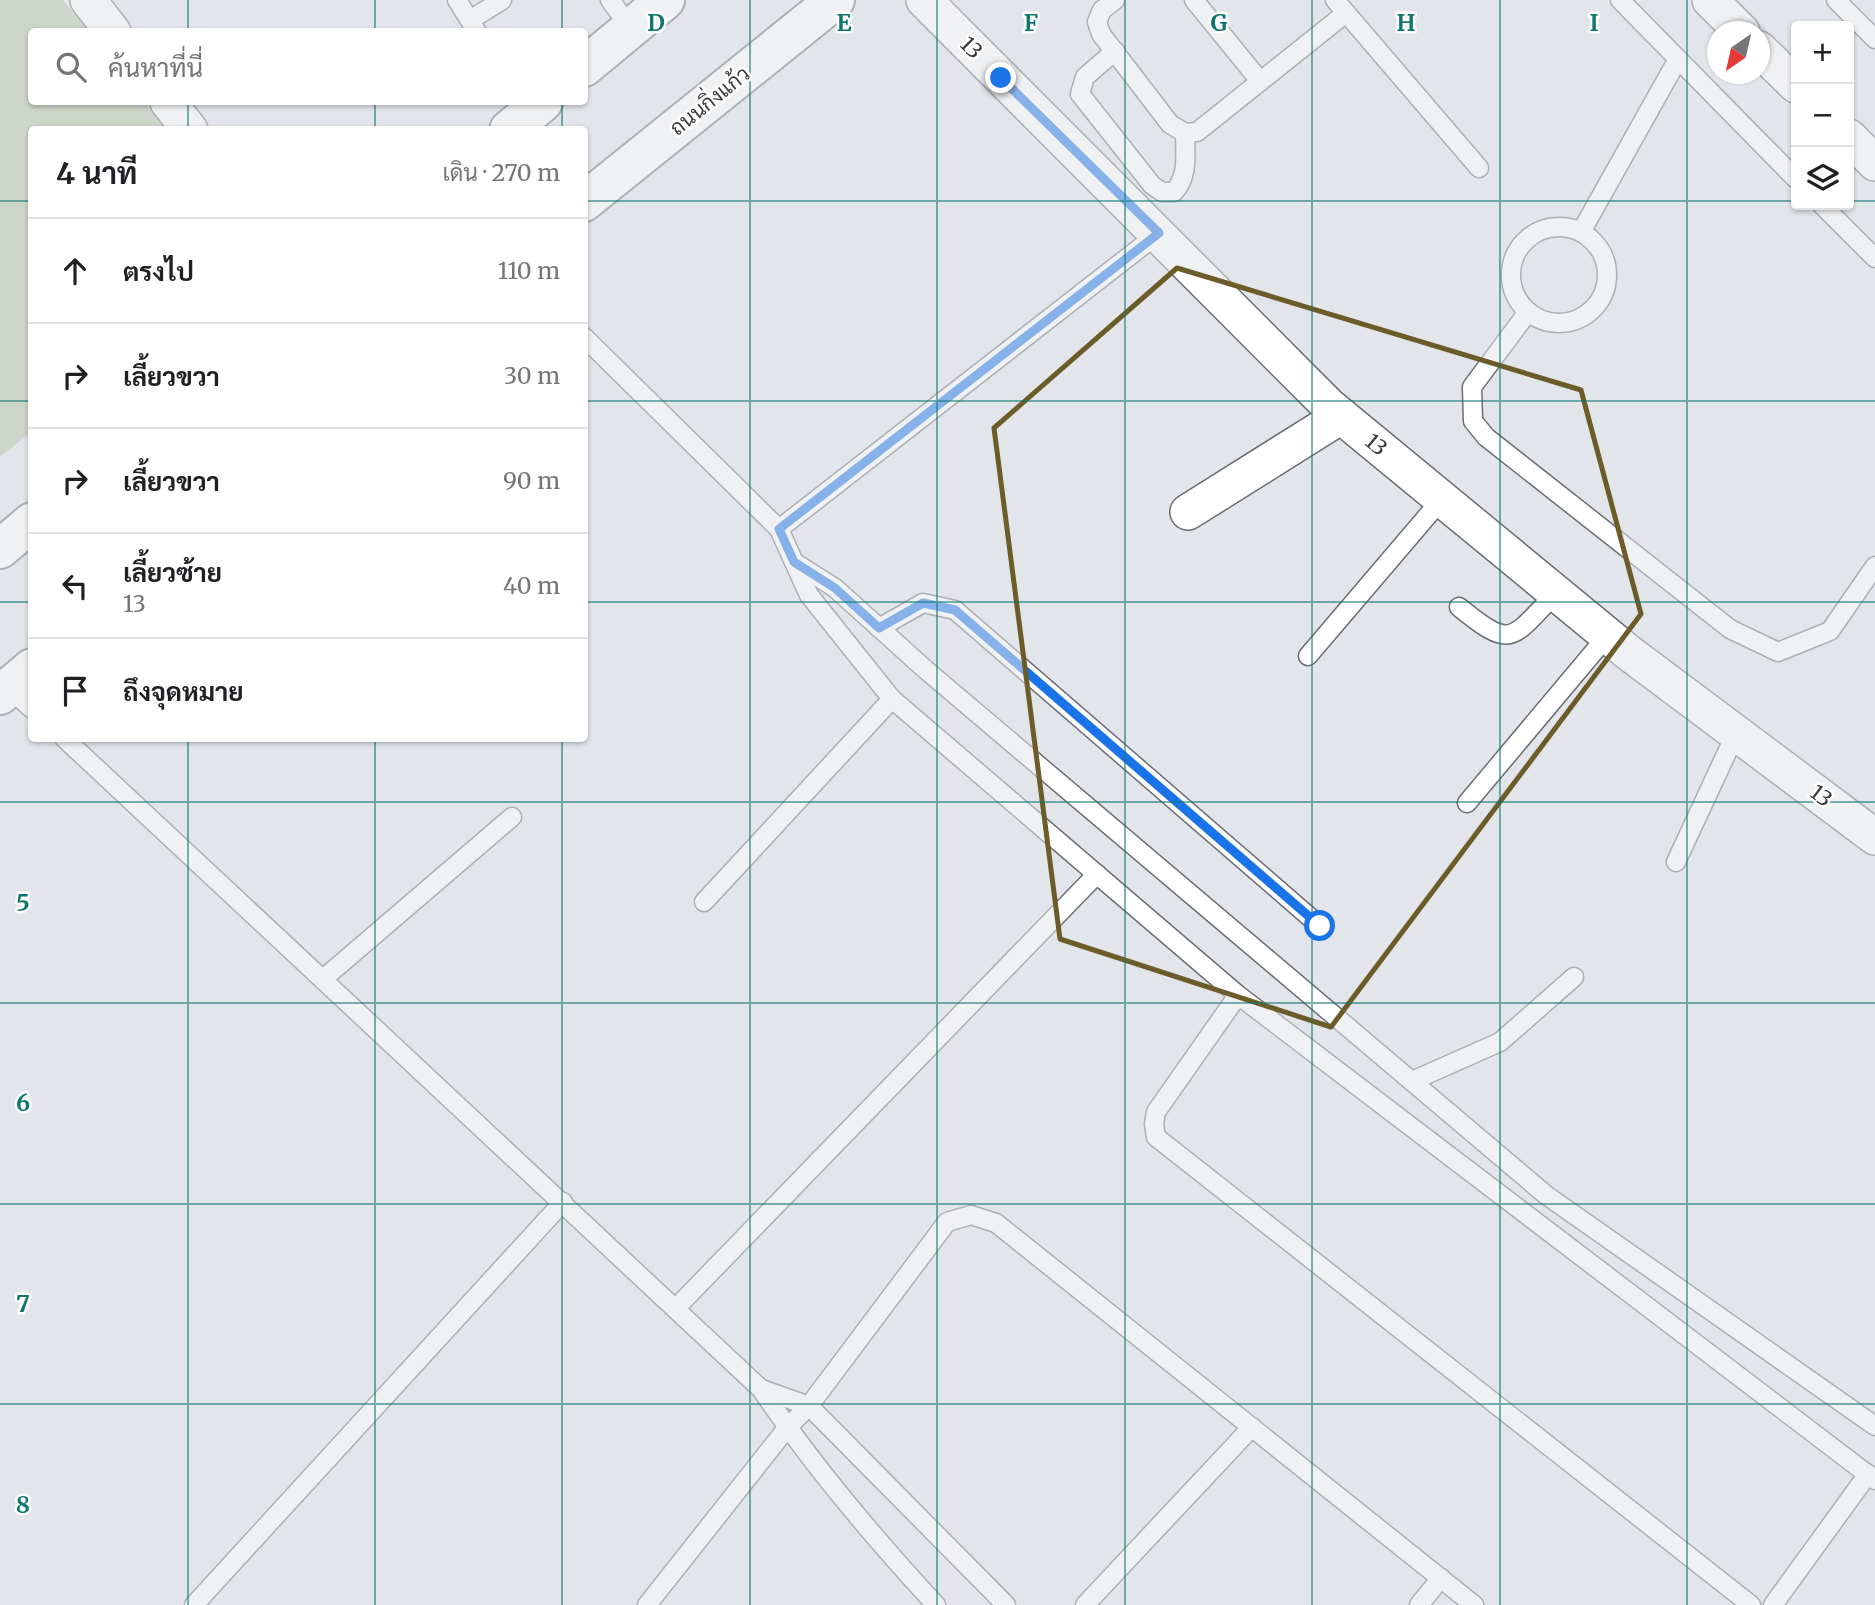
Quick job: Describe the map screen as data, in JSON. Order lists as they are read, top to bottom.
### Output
{
  "streets": {
    "main road": ["ถนนกิ่งแก้ว"],
    "street": ["13"]
  },
  "north": "bottom left",
  "page": {
    "map_buttons": ["+", "−"],
    "search": "ค้นหาที่นี่",
    "heading": ["4 นาที", "เดิน · 270 m"],
    "list": [
      ["ตรงไป", "110 m"],
      ["เลี้ยวขวา", "30 m"],
      ["เลี้ยวขวา", "90 m"],
      ["เลี้ยวซ้าย", "13", "40 m"],
      "ถึงจุดหมาย"
    ]
  },
  "grid": {
    "columns": [
      "D",
      "E",
      "F",
      "G",
      "H",
      "I"
    ],
    "rows": [
      "5",
      "6",
      "7",
      "8"
    ]
  }
}
